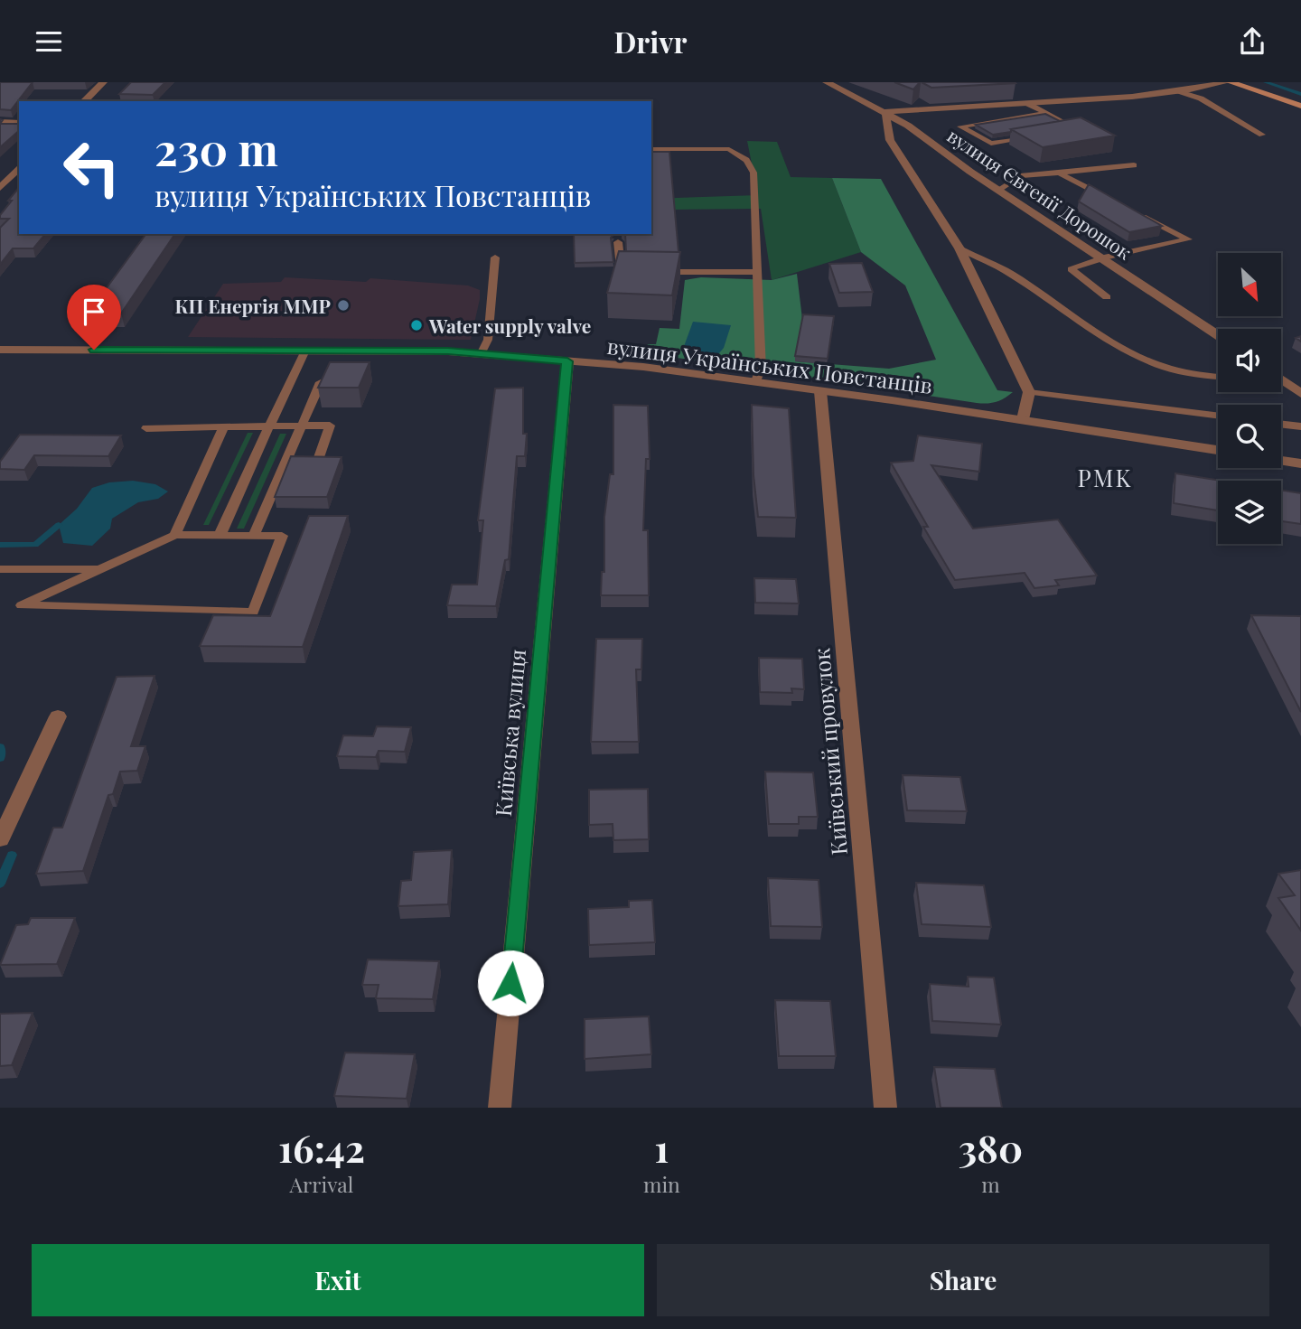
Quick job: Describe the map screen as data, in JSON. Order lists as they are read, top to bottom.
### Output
{
  "streets": {
    "street": [
      "вулиця Євгенії Дорошок",
      "вулиця Українських Повстанців",
      "Київська вулиця",
      "Київський провулок"
    ]
  },
  "crossings": [
    ["вулиця Українських Повстанців", "Київська вулиця"],
    ["вулиця Українських Повстанців", "Київський провулок"]
  ],
  "districts": ["PMK"],
  "places": ["КП Енергія ММР", "Water supply valve"],
  "north": "bottom right",
  "page": {
    "header": "Drivr",
    "turn": ["230 m", "вулиця Українських Повстанців"],
    "eta": [
      "16:42",
      "Arrival",
      "1",
      "min",
      "380",
      "m"
    ],
    "buttons": ["Exit", "Share"]
  }
}
